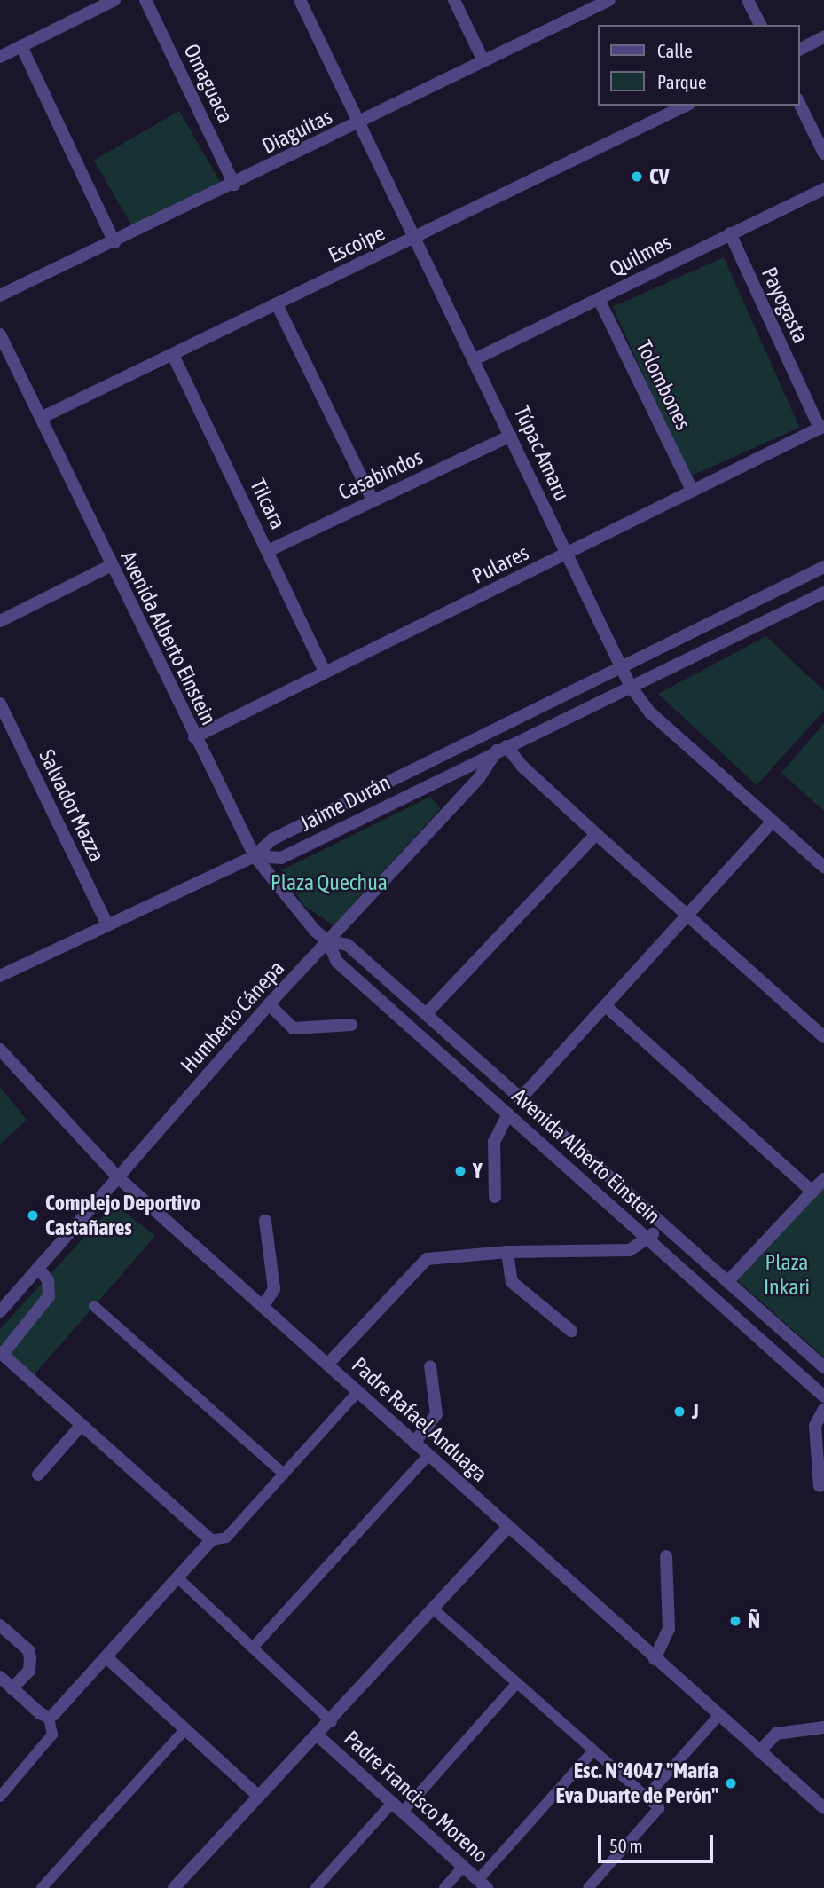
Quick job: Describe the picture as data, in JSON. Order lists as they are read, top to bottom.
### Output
{
  "streets": {
    "street": [
      "Omaguaca",
      "Diaguitas",
      "Escoipe",
      "Quilmes",
      "Payogasta",
      "Tolombones",
      "Túpac Amaru",
      "Casabindos",
      "Tilcara",
      "Pulares",
      "Avenida Alberto Einstein",
      "Jaime Durán",
      "Salvador Mazza",
      "Humberto Cánepa",
      "Padre Rafael Anduaga",
      "Padre Francisco Moreno"
    ]
  },
  "crossings": [
    ["Omaguaca", "Diaguitas"],
    ["Diaguitas", "Túpac Amaru"],
    ["Escoipe", "Túpac Amaru"],
    ["Escoipe", "Tilcara"],
    ["Escoipe", "Avenida Alberto Einstein"],
    ["Quilmes", "Payogasta"],
    ["Quilmes", "Tolombones"],
    ["Quilmes", "Túpac Amaru"],
    ["Payogasta", "Pulares"],
    ["Tolombones", "Pulares"],
    ["Túpac Amaru", "Casabindos"],
    ["Túpac Amaru", "Pulares"],
    ["Túpac Amaru", "Jaime Durán"],
    ["Casabindos", "Tilcara"],
    ["Tilcara", "Pulares"],
    ["Pulares", "Avenida Alberto Einstein"],
    ["Avenida Alberto Einstein", "Jaime Durán"],
    ["Avenida Alberto Einstein", "Humberto Cánepa"],
    ["Jaime Durán", "Humberto Cánepa"],
    ["Humberto Cánepa", "Padre Rafael Anduaga"]
  ],
  "parks": ["Plaza Quechua", "Plaza Inkari"],
  "places": [
    "CV",
    "Y",
    "Complejo Deportivo Castañares",
    "J",
    "Ñ",
    "Esc. N°4047 \"María Eva Duarte de Perón\""
  ],
  "legend": ["Calle", "Parque"],
  "scale_bar": "50 m"
}
